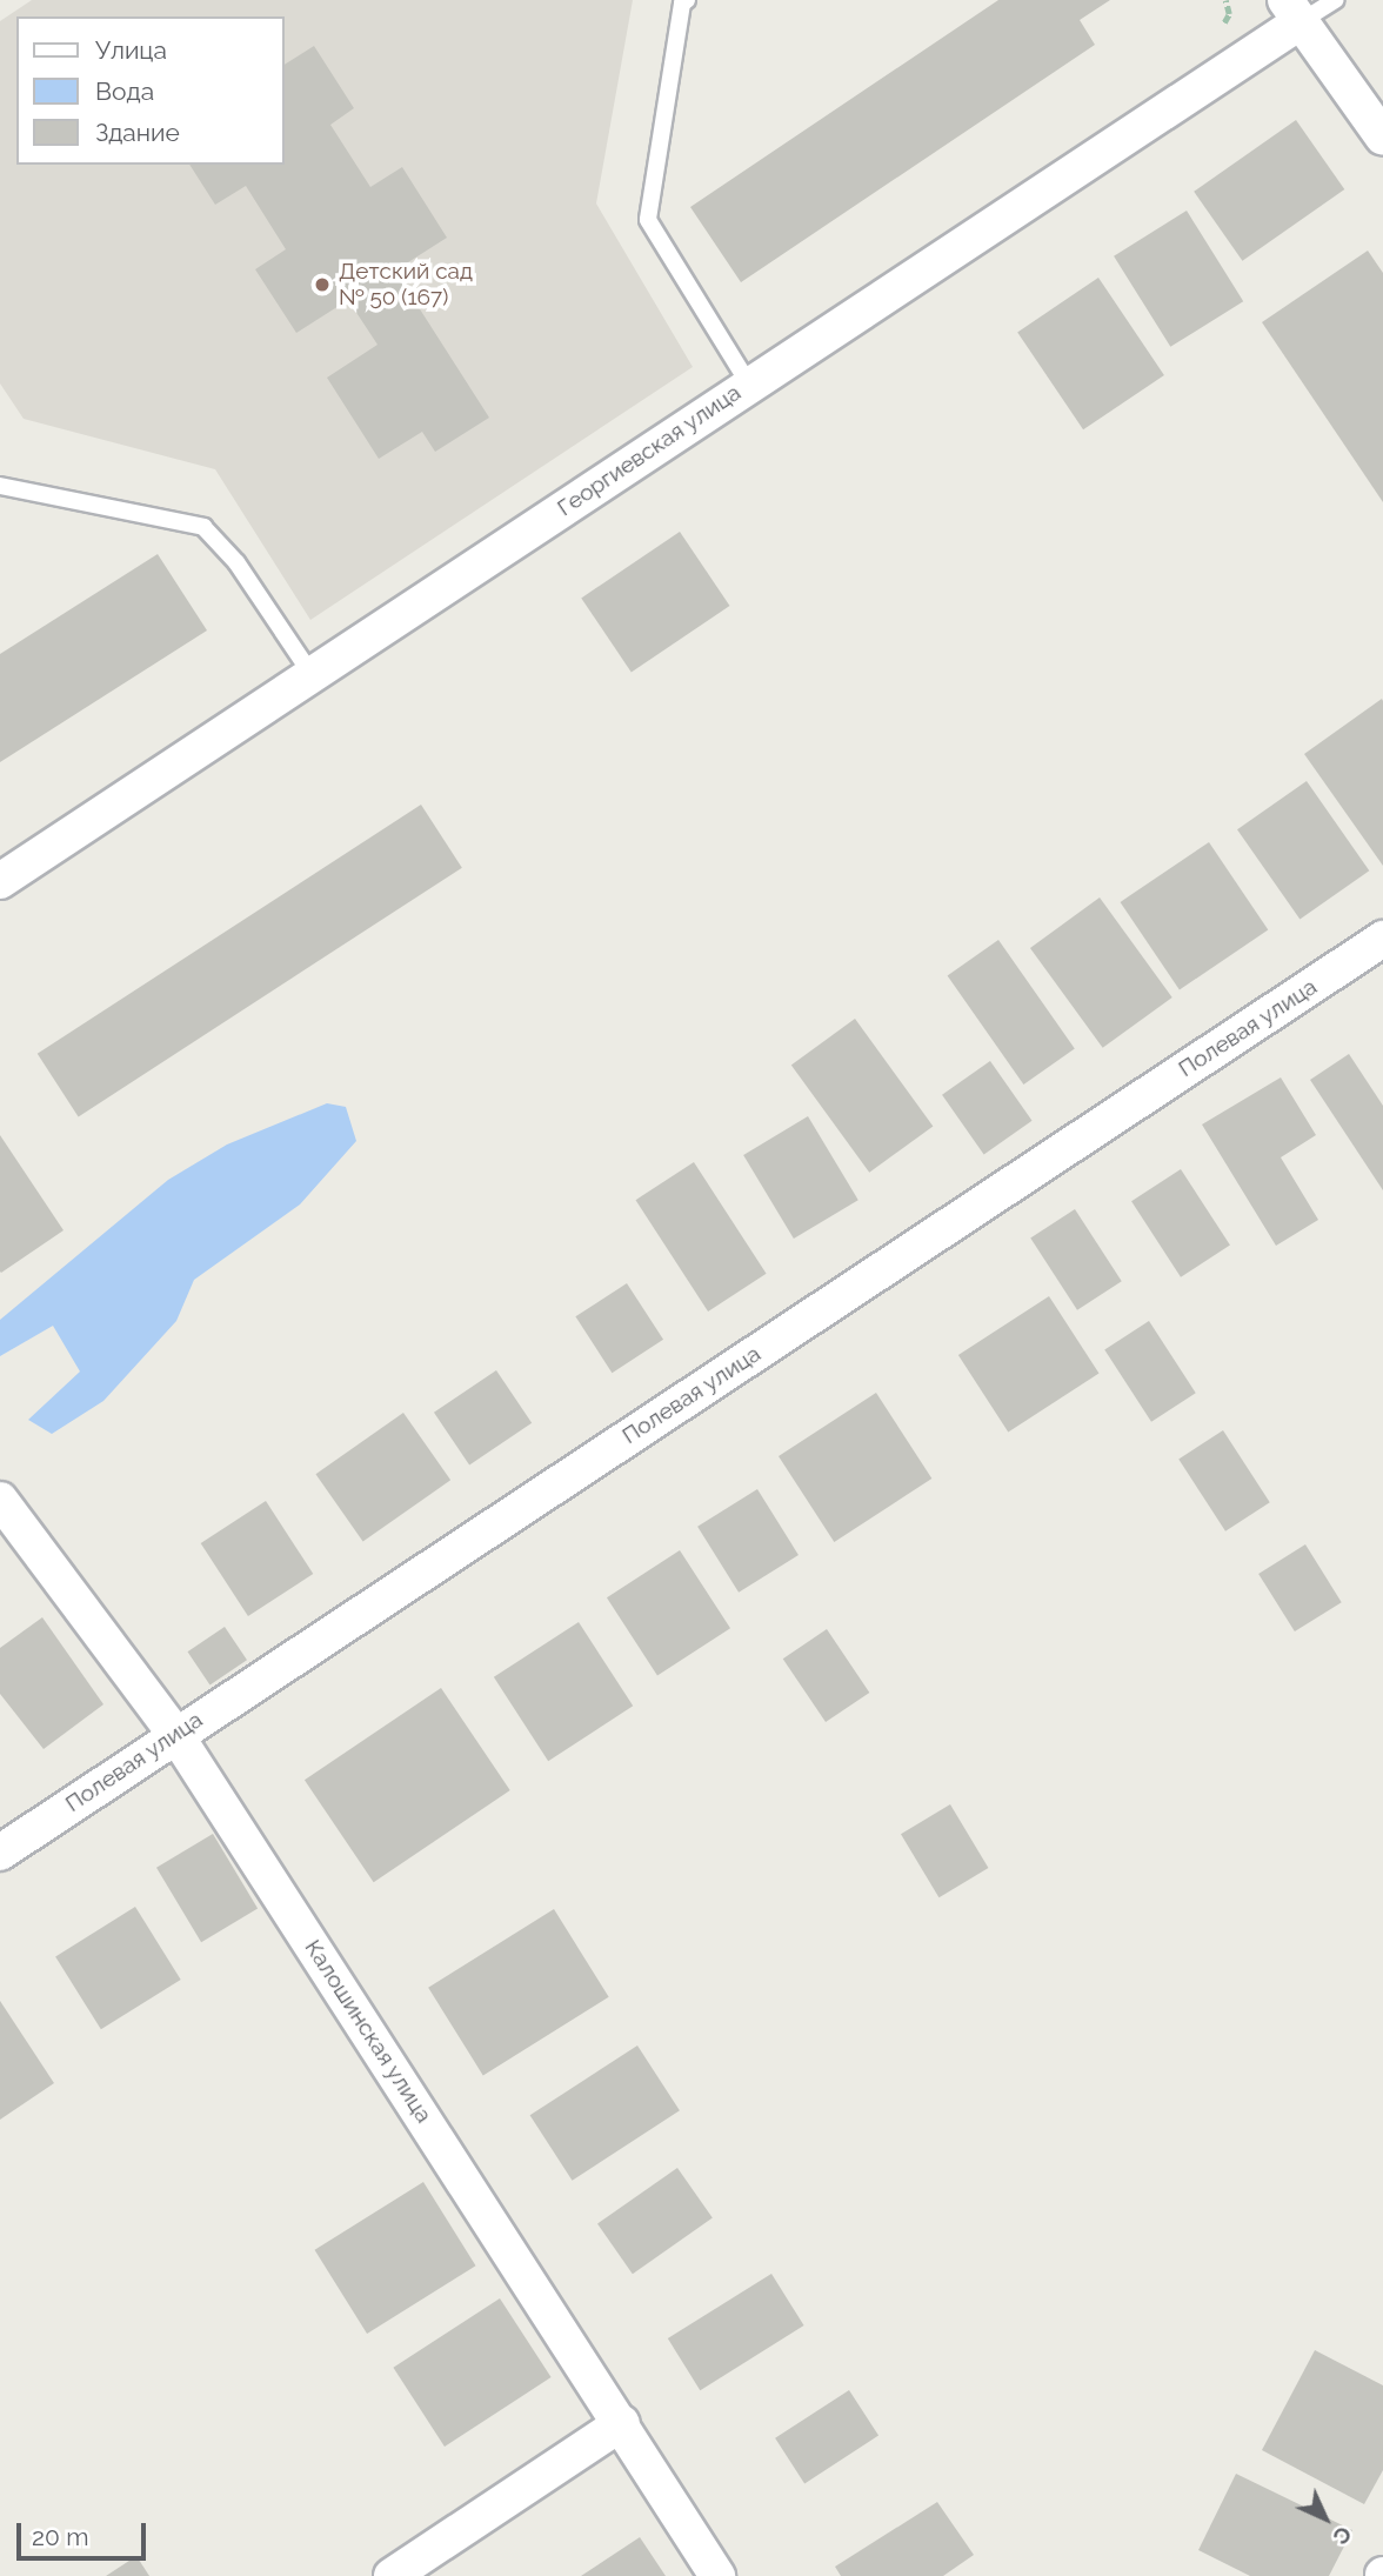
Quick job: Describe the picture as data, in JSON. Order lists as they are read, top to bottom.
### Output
{
  "streets": {
    "street": ["Георгиевская улица", "Полевая улица", "Калошинская улица"]
  },
  "crossings": [
    ["Полевая улица", "Калошинская улица"]
  ],
  "places": ["Детский сад № 50 (167)"],
  "legend": ["Улица", "Вода", "Здание"],
  "scale_bar": "20 m",
  "north": "bottom right"
}
